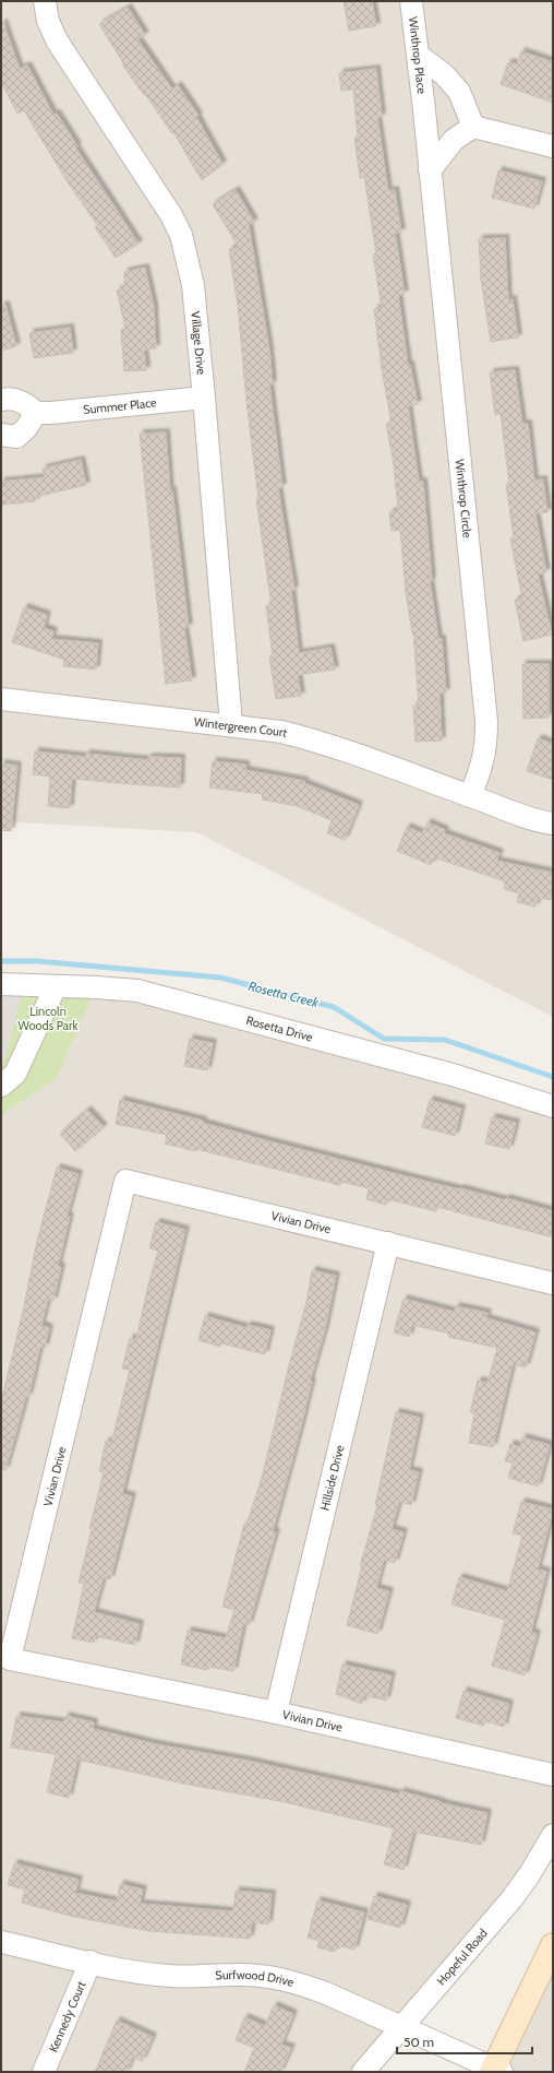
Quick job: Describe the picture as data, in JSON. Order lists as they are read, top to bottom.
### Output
{
  "streets": {
    "street": [
      "Winthrop Place",
      "Village Drive",
      "Summer Place",
      "Winthrop Circle",
      "Wintergreen Court",
      "Rosetta Drive",
      "Vivian Drive",
      "Hillside Drive",
      "Hopeful Road",
      "Surfwood Drive",
      "Kennedy Court"
    ]
  },
  "crossings": [
    ["Winthrop Place", "Winthrop Circle"],
    ["Village Drive", "Summer Place"],
    ["Village Drive", "Wintergreen Court"],
    ["Winthrop Circle", "Wintergreen Court"],
    ["Vivian Drive", "Hillside Drive"],
    ["Hopeful Road", "Surfwood Drive"],
    ["Surfwood Drive", "Kennedy Court"]
  ],
  "water": ["Rosetta Creek"],
  "parks": ["Lincoln Woods Park"],
  "scale_bar": "50 m"
}
